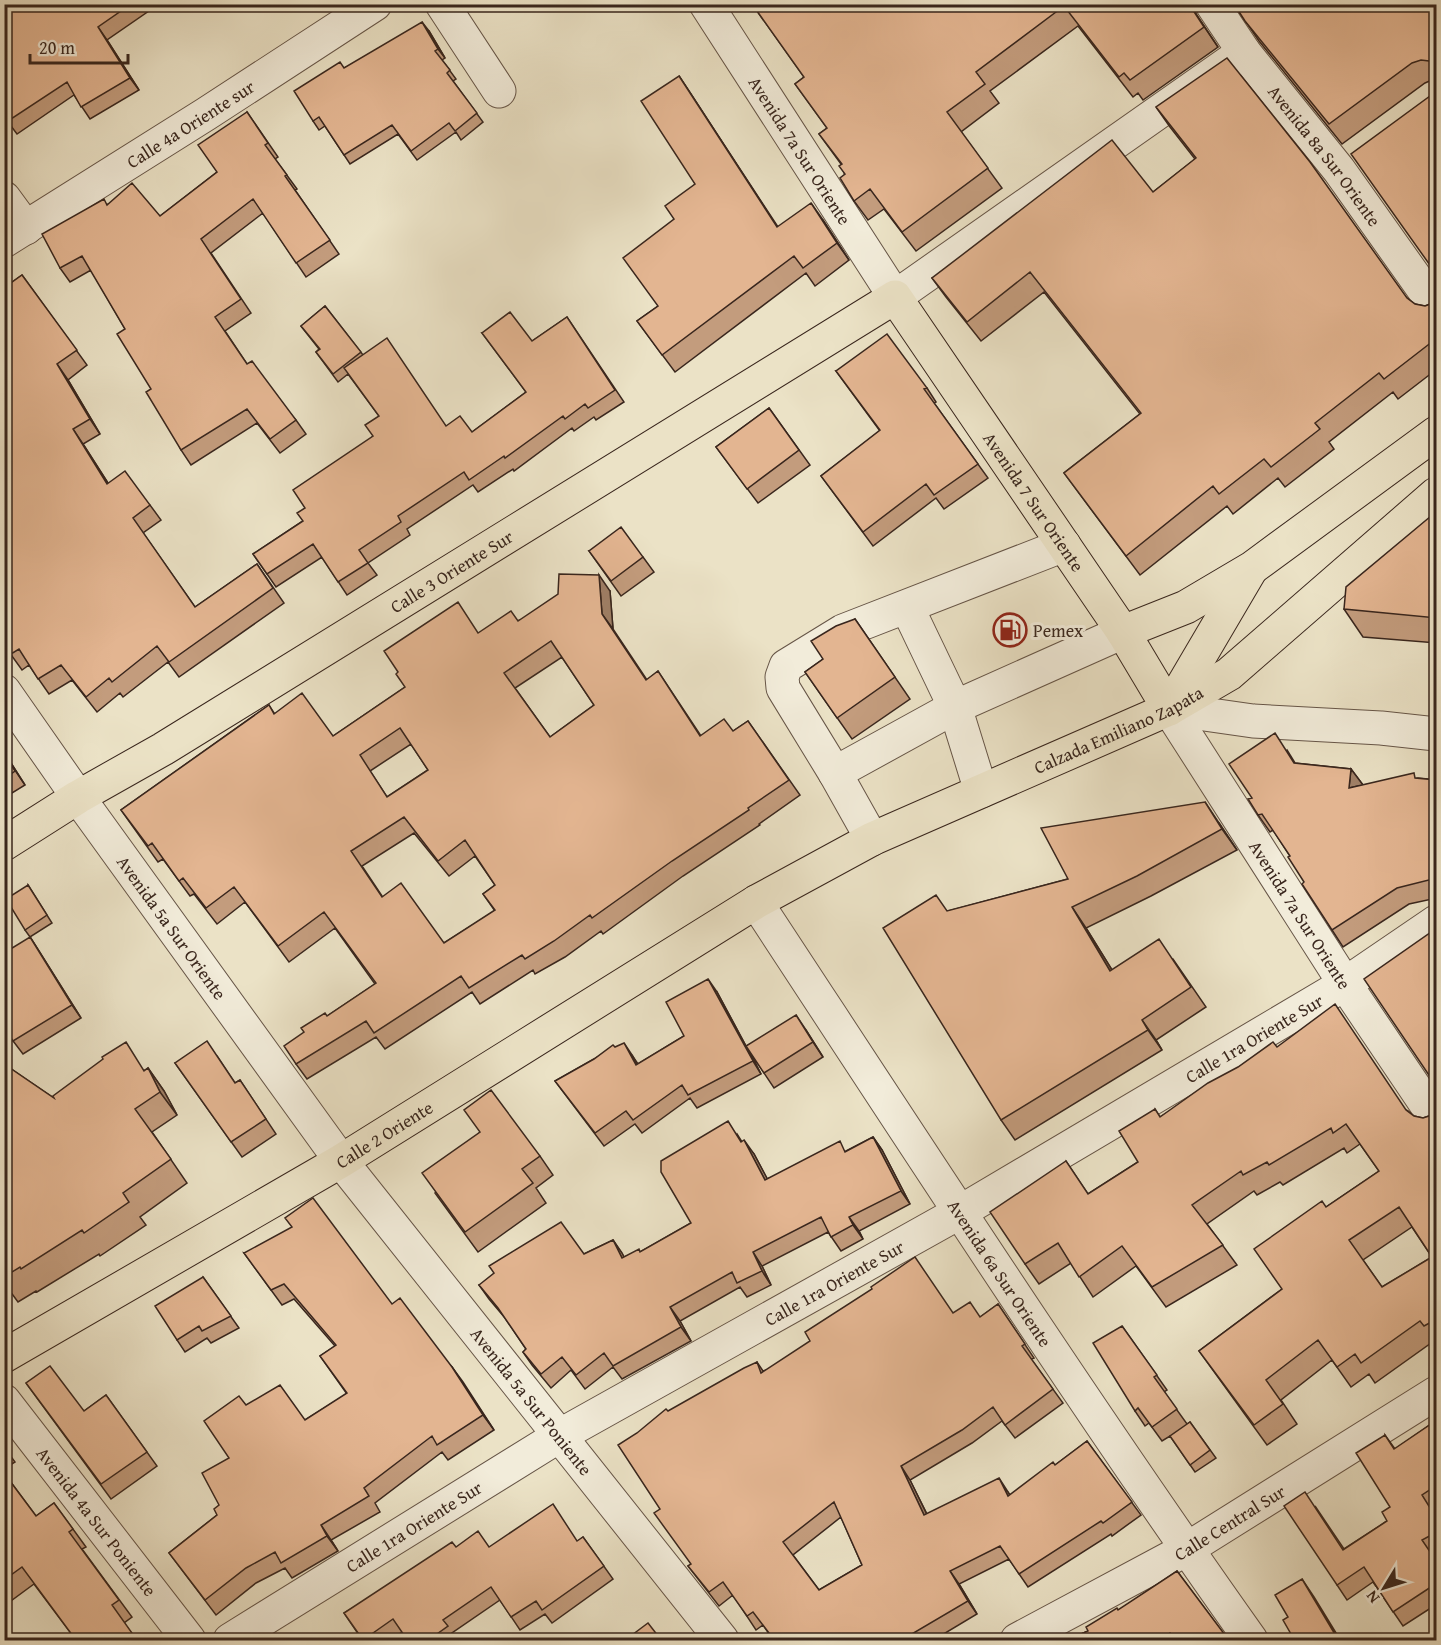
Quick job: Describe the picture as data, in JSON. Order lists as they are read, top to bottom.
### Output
{
  "streets": {
    "main road": [
      "Avenida 7 Sur Oriente",
      "Calle 3 Oriente Sur",
      "Calzada Emiliano Zapata",
      "Calle 2 Oriente"
    ],
    "street": [
      "Calle 4a Oriente sur",
      "Avenida 7a Sur Oriente",
      "Avenida 8a Sur Oriente",
      "Avenida 5a Sur Oriente",
      "Calle 1ra Oriente Sur",
      "Avenida 6a Sur Oriente",
      "Avenida 5a Sur Poniente",
      "Avenida 4a Sur Poniente",
      "Calle Central Sur"
    ]
  },
  "crossings": [
    ["Avenida 7a Sur Oriente", "Avenida 7 Sur Oriente"],
    ["Avenida 7a Sur Oriente", "Calle 3 Oriente Sur"],
    ["Avenida 7a Sur Oriente", "Calzada Emiliano Zapata"],
    ["Avenida 7a Sur Oriente", "Calle 1ra Oriente Sur"],
    ["Avenida 7 Sur Oriente", "Calle 3 Oriente Sur"],
    ["Avenida 7 Sur Oriente", "Calzada Emiliano Zapata"],
    ["Calle 3 Oriente Sur", "Avenida 5a Sur Oriente"],
    ["Calzada Emiliano Zapata", "Calle 2 Oriente"],
    ["Calzada Emiliano Zapata", "Avenida 6a Sur Oriente"],
    ["Avenida 5a Sur Oriente", "Calle 2 Oriente"],
    ["Avenida 5a Sur Oriente", "Avenida 5a Sur Poniente"],
    ["Calle 1ra Oriente Sur", "Avenida 6a Sur Oriente"],
    ["Calle 1ra Oriente Sur", "Avenida 5a Sur Poniente"],
    ["Calle 2 Oriente", "Avenida 6a Sur Oriente"],
    ["Calle 2 Oriente", "Avenida 5a Sur Poniente"],
    ["Avenida 6a Sur Oriente", "Calle Central Sur"]
  ],
  "places": {
    "fuel station": ["Pemex"]
  },
  "scale_bar": "20 m",
  "north": "bottom left"
}
